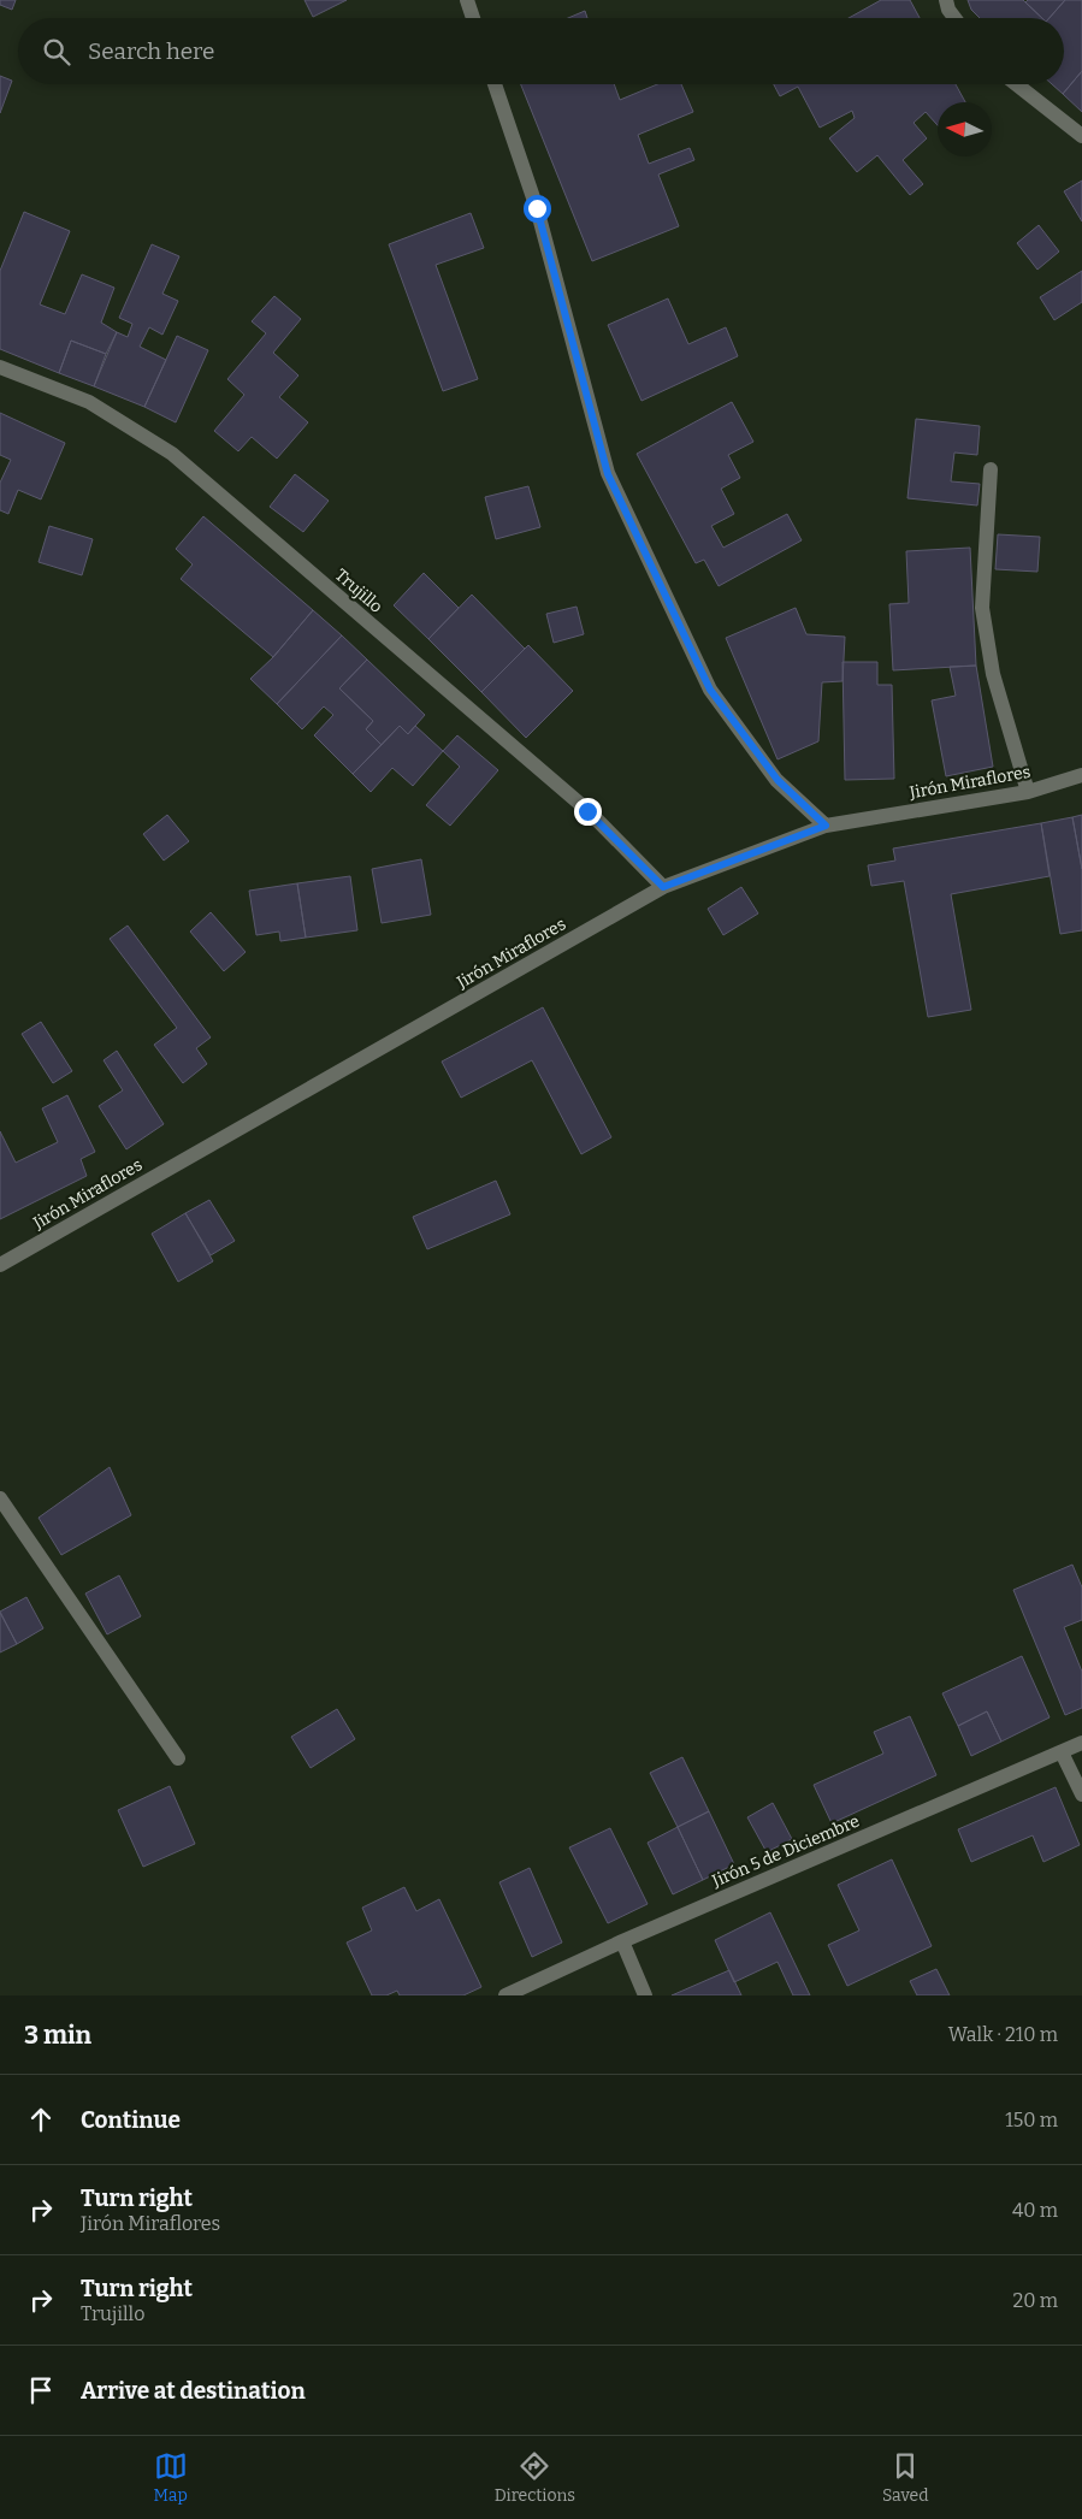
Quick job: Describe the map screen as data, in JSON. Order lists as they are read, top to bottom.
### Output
{
  "streets": {
    "street": ["Trujillo", "Jirón Miraflores", "Jirón 5 de Diciembre"]
  },
  "crossings": [
    ["Trujillo", "Jirón Miraflores"]
  ],
  "north": "left",
  "page": {
    "search": "Search here",
    "heading": ["3 min", "Walk · 210 m"],
    "list": [
      ["Continue", "150 m"],
      ["Turn right", "Jirón Miraflores", "40 m"],
      ["Turn right", "Trujillo", "20 m"],
      "Arrive at destination"
    ],
    "nav": ["Map", "Directions", "Saved"]
  }
}
